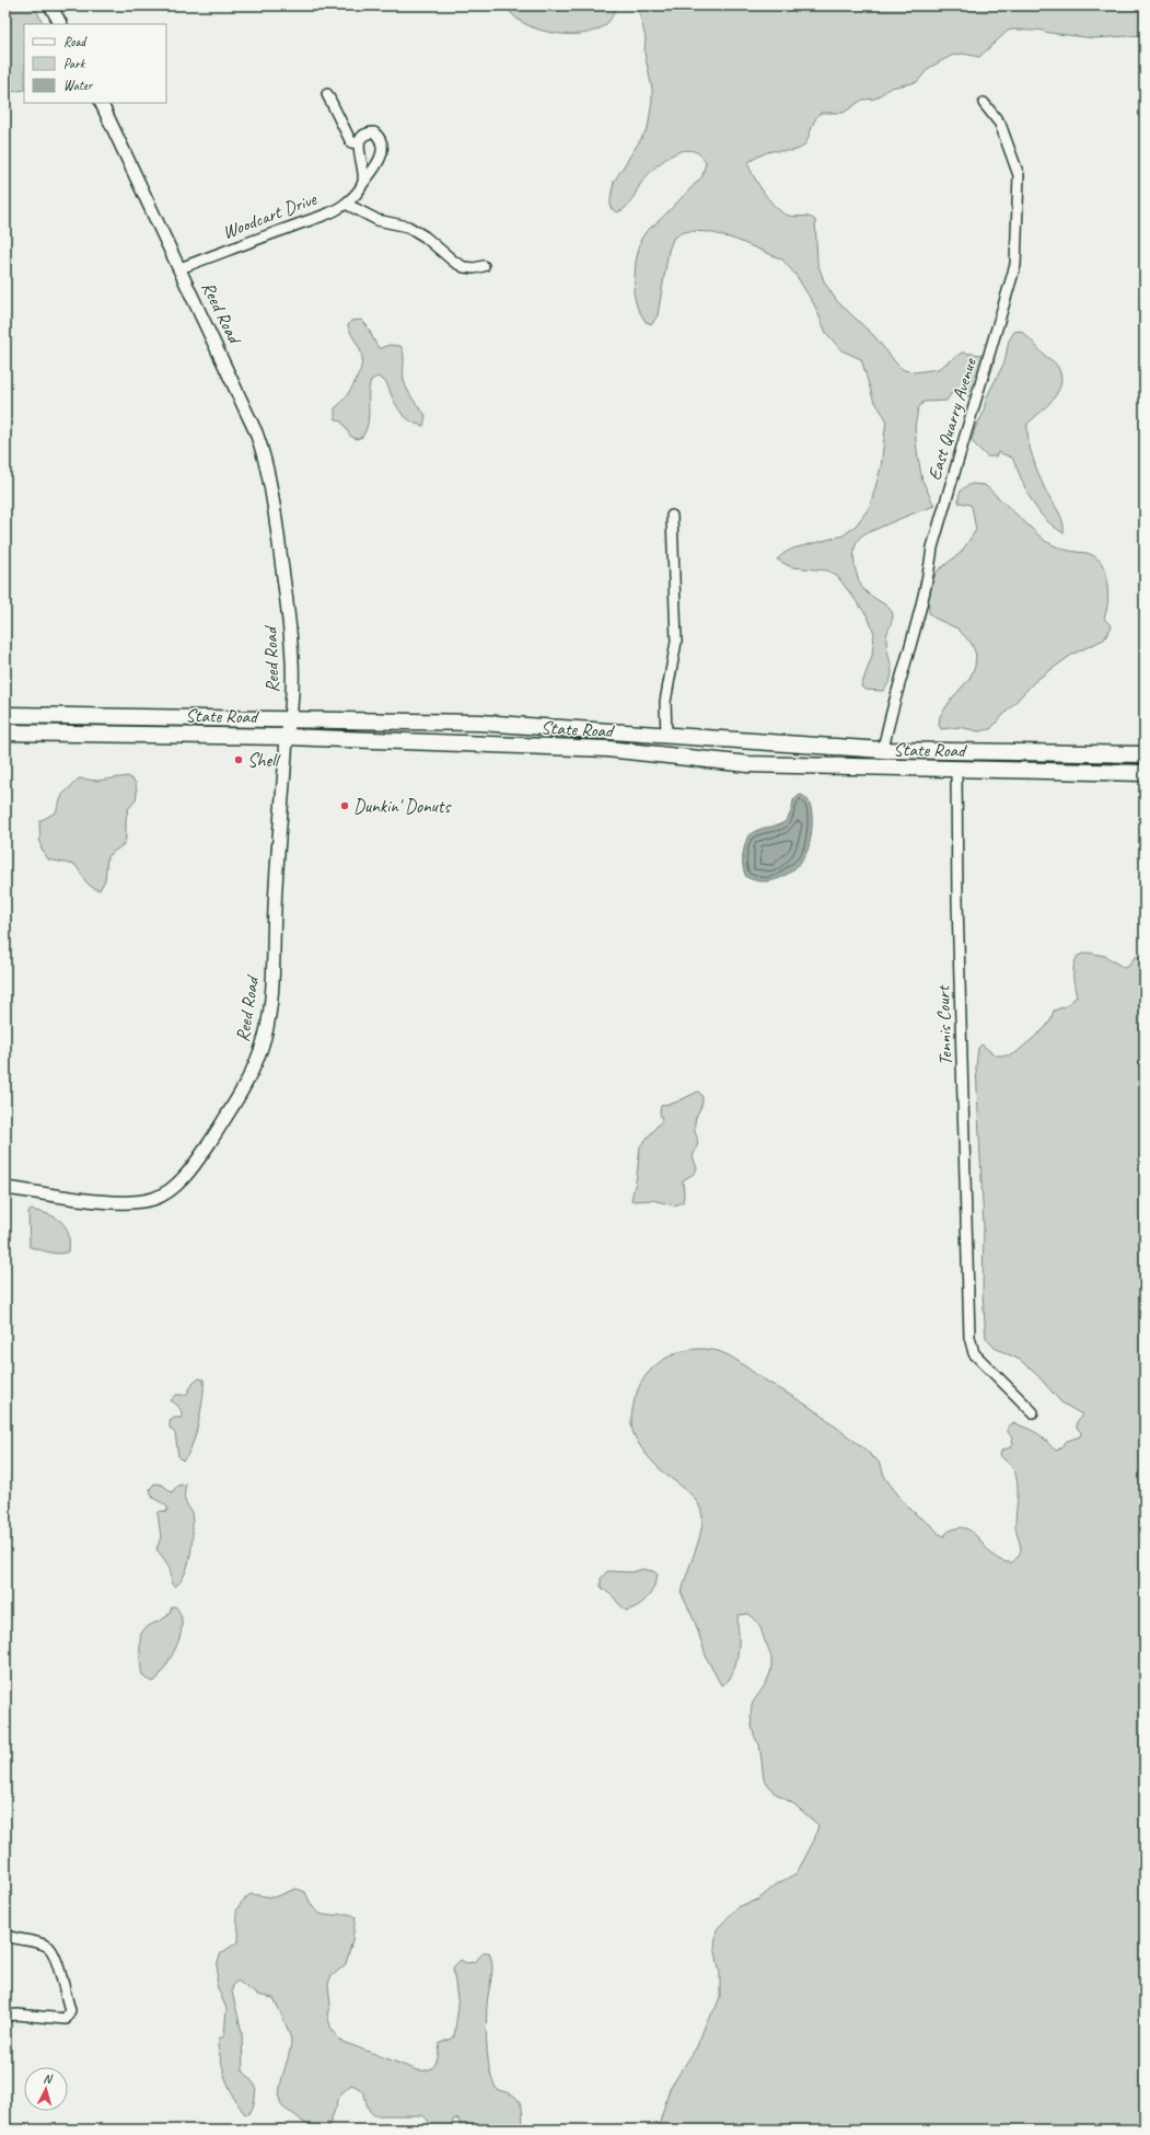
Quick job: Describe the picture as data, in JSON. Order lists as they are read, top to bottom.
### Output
{
  "streets": {
    "main road": ["State Road"],
    "street": [
      "Woodcart Drive",
      "Reed Road",
      "East Quarry Avenue",
      "Tennis Court"
    ]
  },
  "crossings": [
    ["Woodcart Drive", "Reed Road"],
    ["Reed Road", "State Road"],
    ["East Quarry Avenue", "State Road"],
    ["State Road", "Tennis Court"]
  ],
  "places": ["Shell", "Dunkin' Donuts"],
  "legend": ["Road", "Park", "Water"],
  "north": "top"
}
